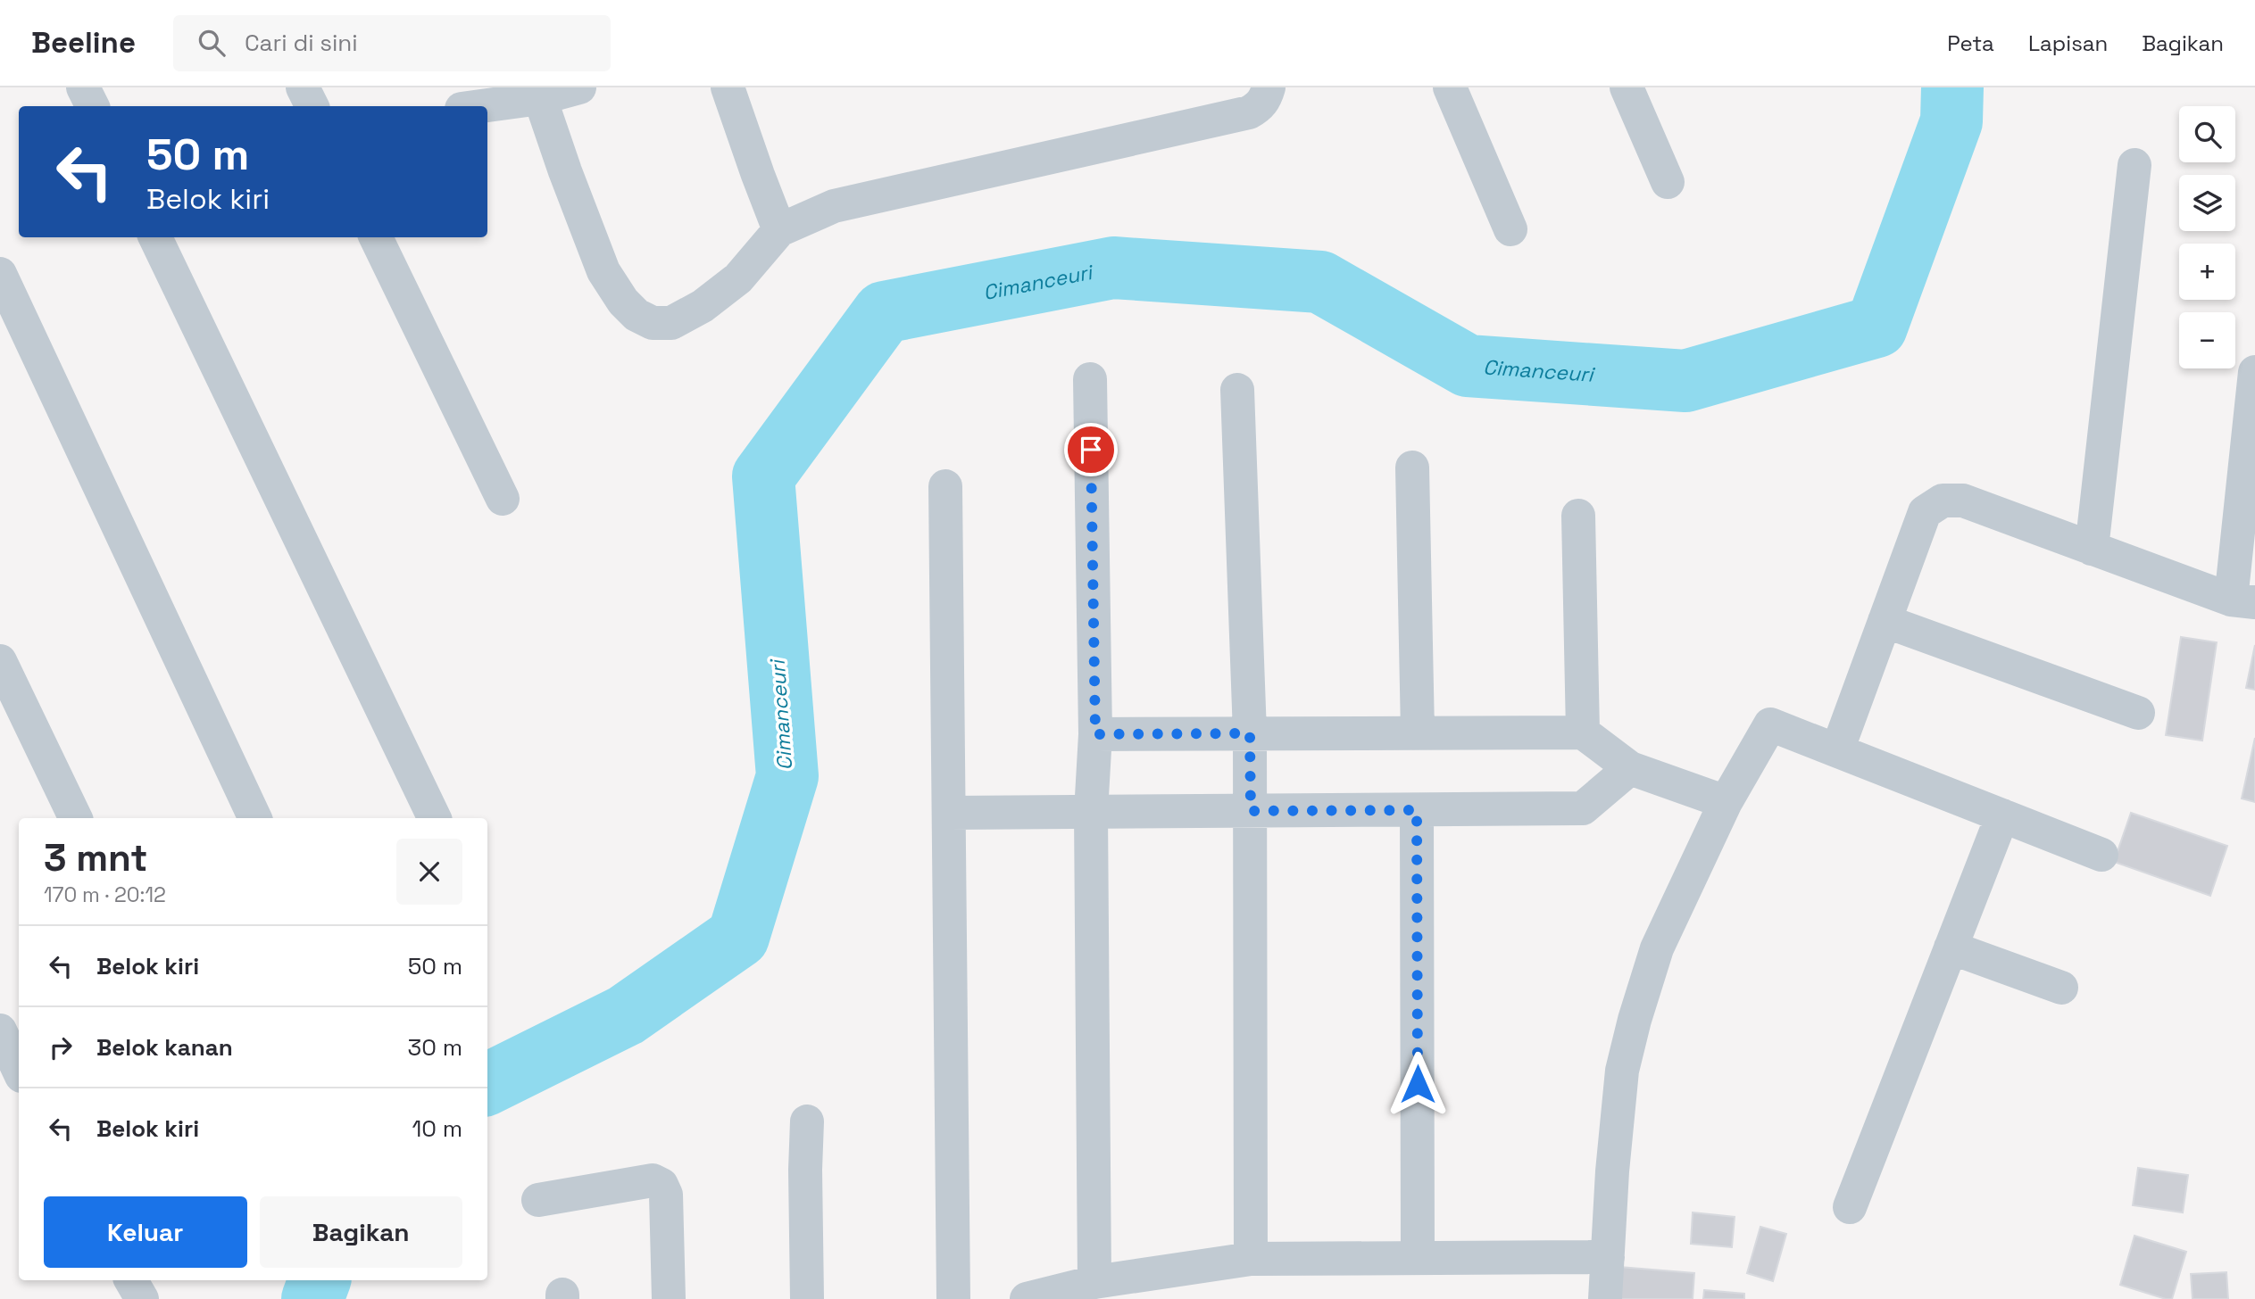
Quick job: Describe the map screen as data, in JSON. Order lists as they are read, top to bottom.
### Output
{
  "water": ["Cimanceuri"],
  "page": {
    "header": "Beeline",
    "search": "Cari di sini",
    "nav": ["Peta", "Lapisan", "Bagikan"],
    "map_buttons": ["+", "−"],
    "turn": ["50 m", "Belok kiri"],
    "heading": ["3 mnt", "170 m · 20:12"],
    "list": [
      {
        "name": "Belok kiri",
        "value": "50 m"
      },
      {
        "name": "Belok kanan",
        "value": "30 m"
      },
      {
        "name": "Belok kiri",
        "value": "10 m"
      }
    ],
    "buttons": ["Keluar", "Bagikan"]
  }
}
